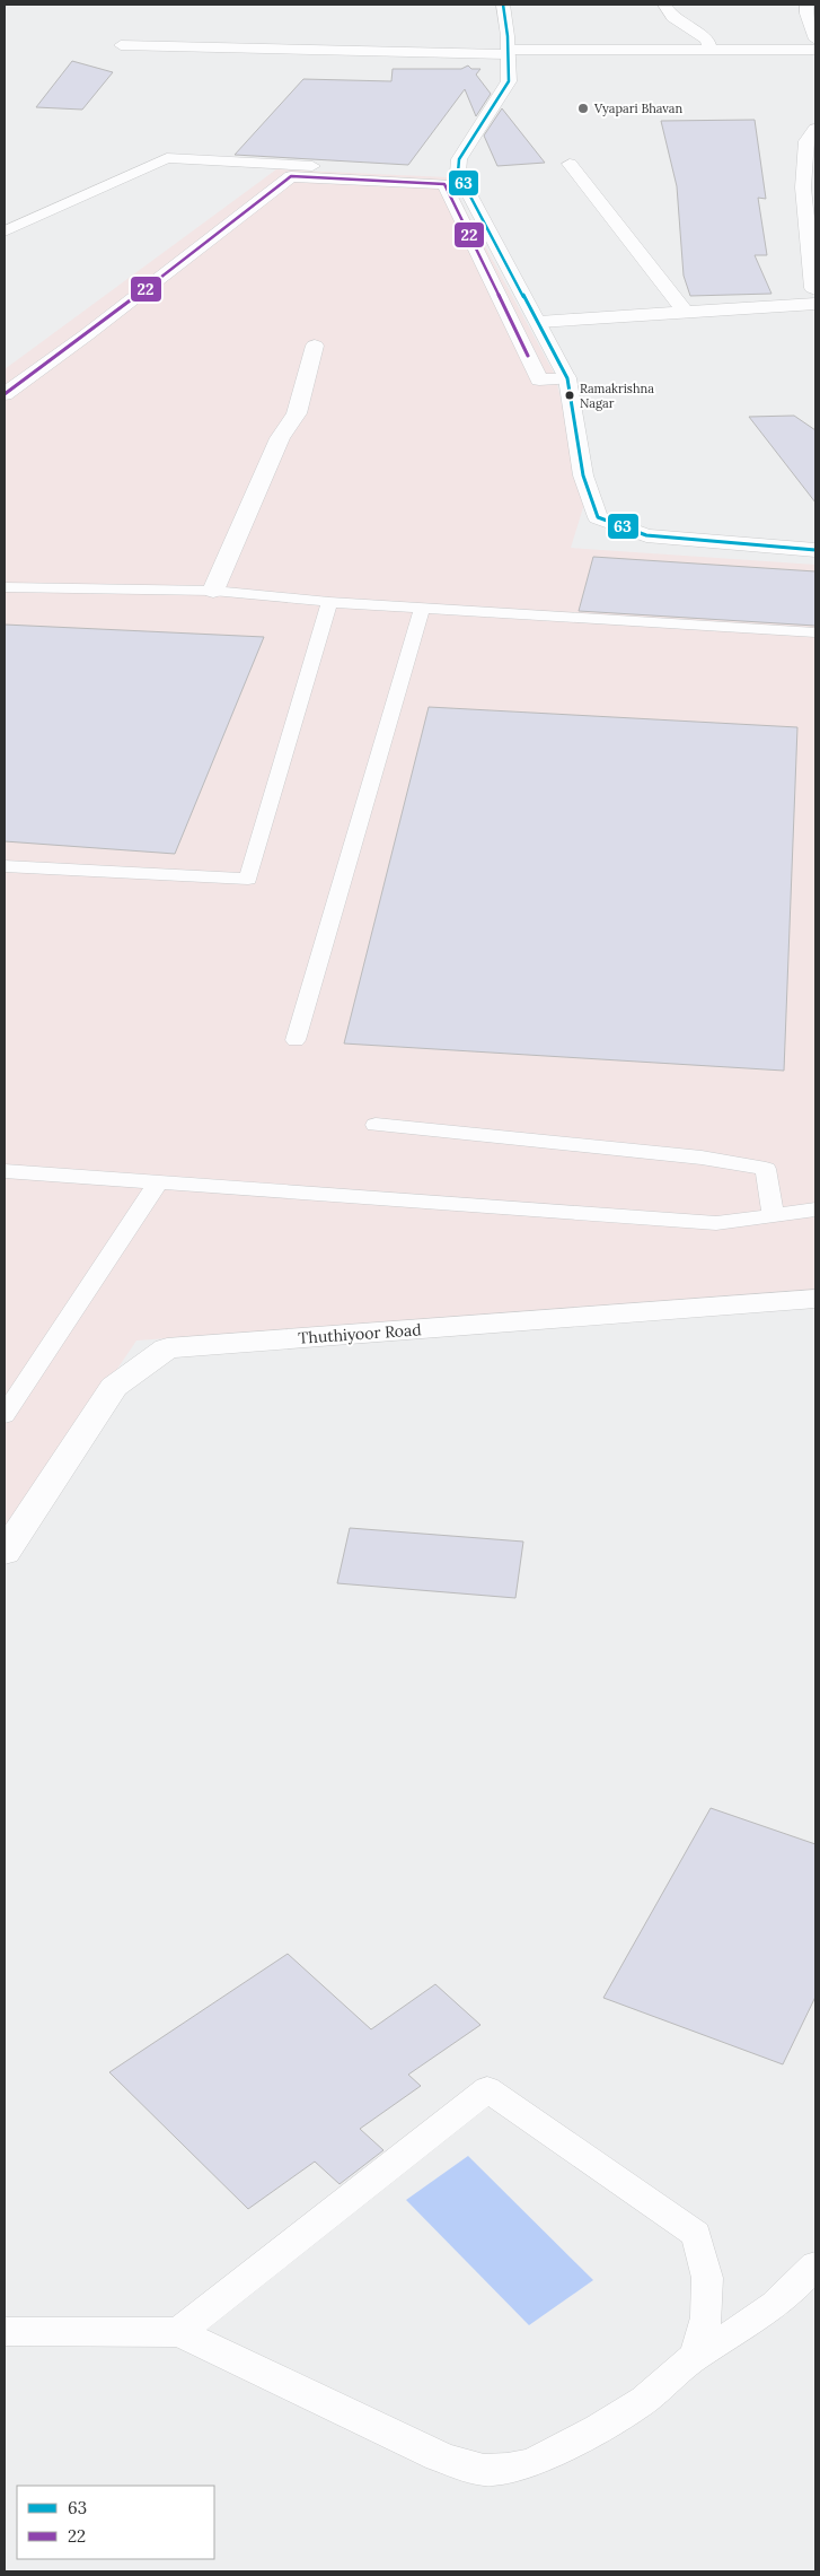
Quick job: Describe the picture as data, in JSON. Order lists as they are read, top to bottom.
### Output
{
  "streets": {
    "street": ["Thuthiyoor Road"]
  },
  "places": ["Vyapari Bhavan", "Ramakrishna Nagar"],
  "lines": ["transit line 63", "transit line 22"],
  "legend": ["63", "22"]
}
